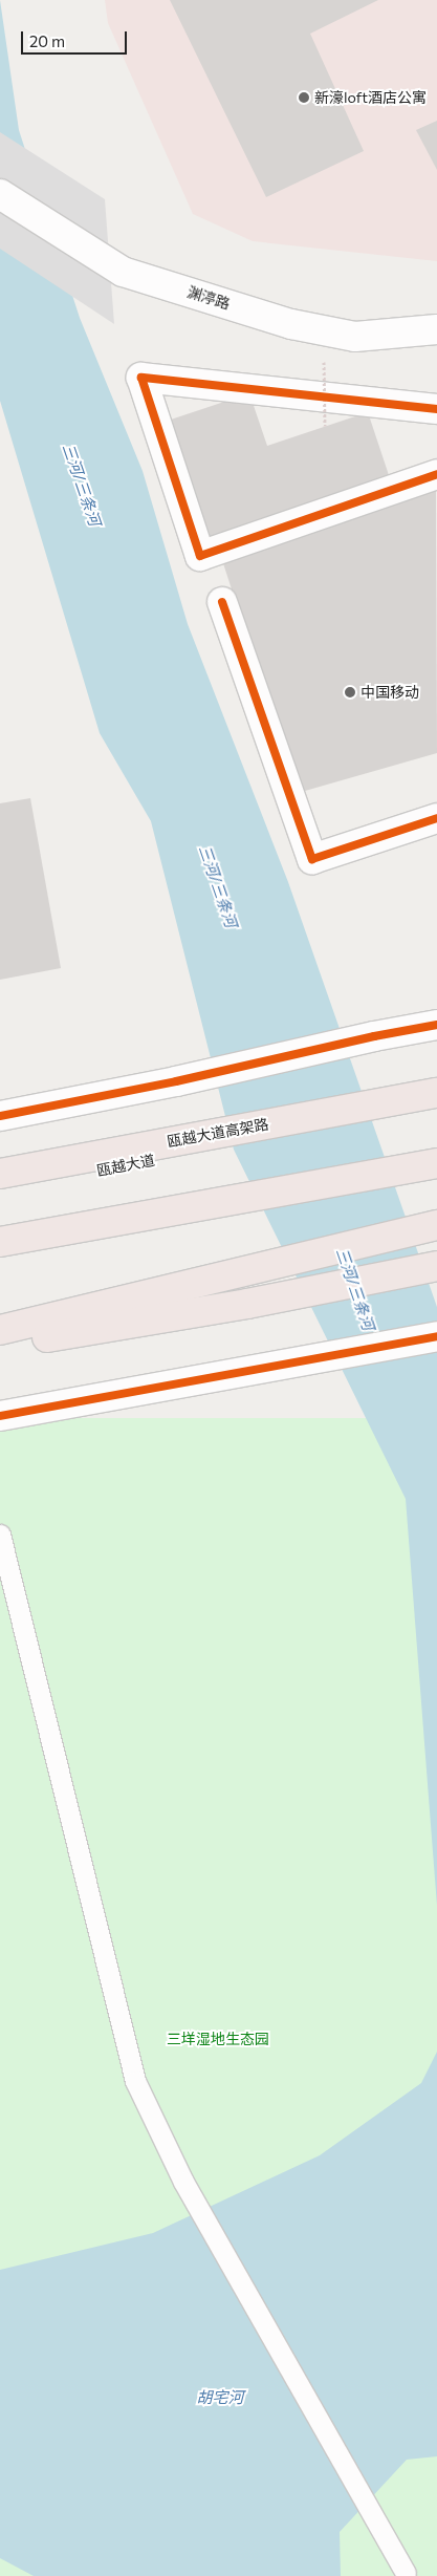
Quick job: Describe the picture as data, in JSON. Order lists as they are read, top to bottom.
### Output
{
  "streets": {
    "highway": ["瓯越大道高架路", "瓯越大道"],
    "street": ["渊渟路"]
  },
  "water": ["三河/三条河", "胡宅河"],
  "parks": ["三垟湿地生态园"],
  "places": ["新濠loft酒店公寓", "中国移动"],
  "scale_bar": "20 m"
}
